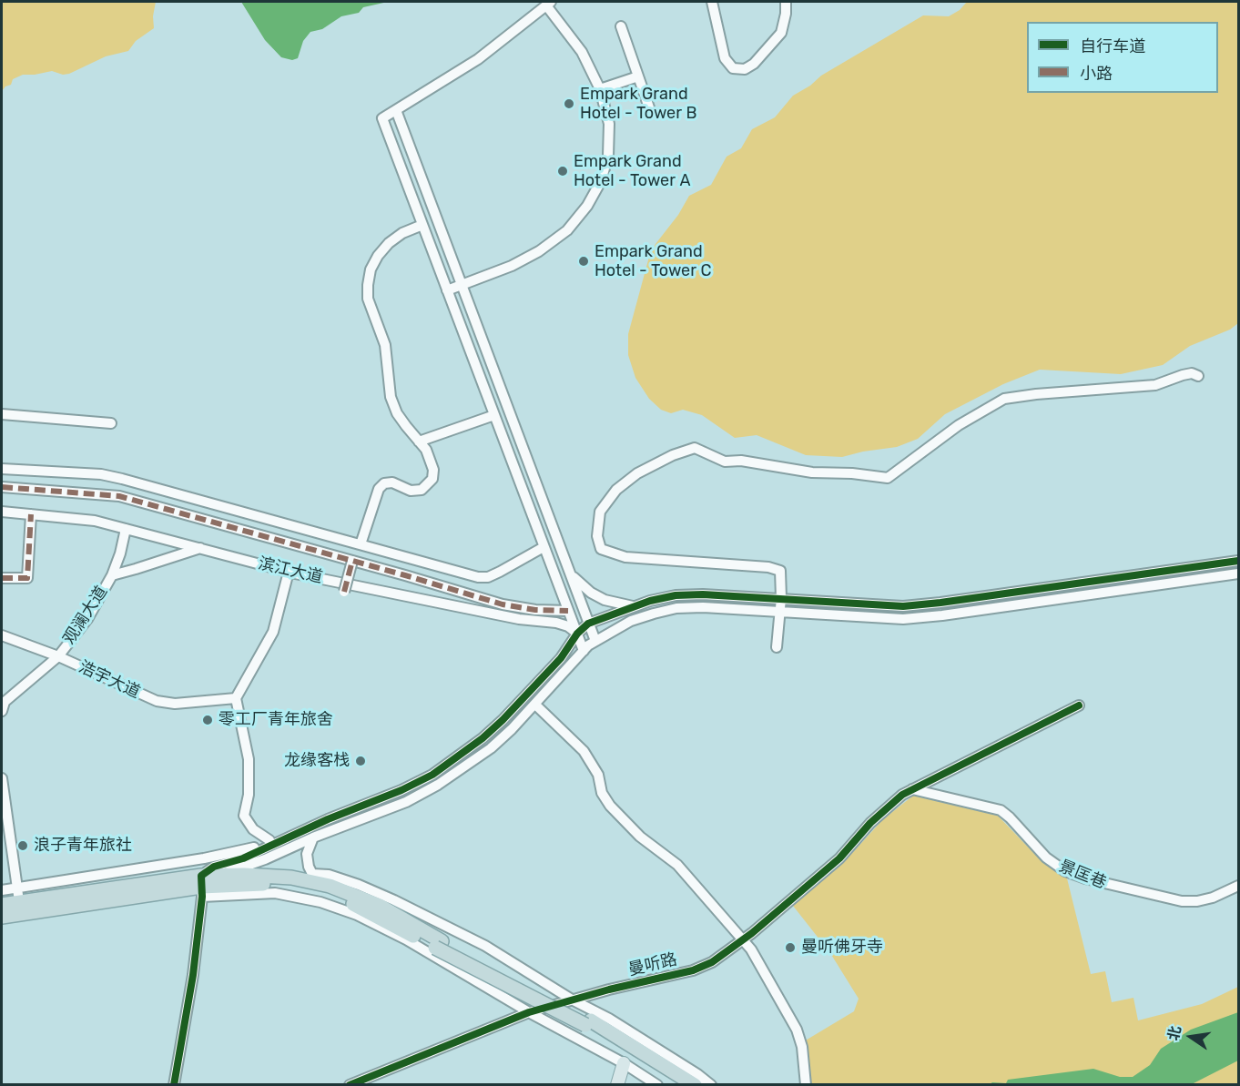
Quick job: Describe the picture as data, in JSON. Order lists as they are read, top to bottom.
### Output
{
  "streets": {
    "street": [
      "滨江大道",
      "观澜大道",
      "浩宇大道",
      "景匡巷",
      "曼听路"
    ]
  },
  "crossings": [
    ["滨江大道", "观澜大道"],
    ["观澜大道", "浩宇大道"],
    ["景匡巷", "曼听路"]
  ],
  "places": [
    "Empark Grand Hotel - Tower B",
    "Empark Grand Hotel - Tower A",
    "Empark Grand Hotel - Tower C",
    "零工厂青年旅舍",
    "龙缘客栈",
    "浪子青年旅社",
    "曼听佛牙寺"
  ],
  "legend": ["自行车道", "小路"],
  "north": "left"
}
